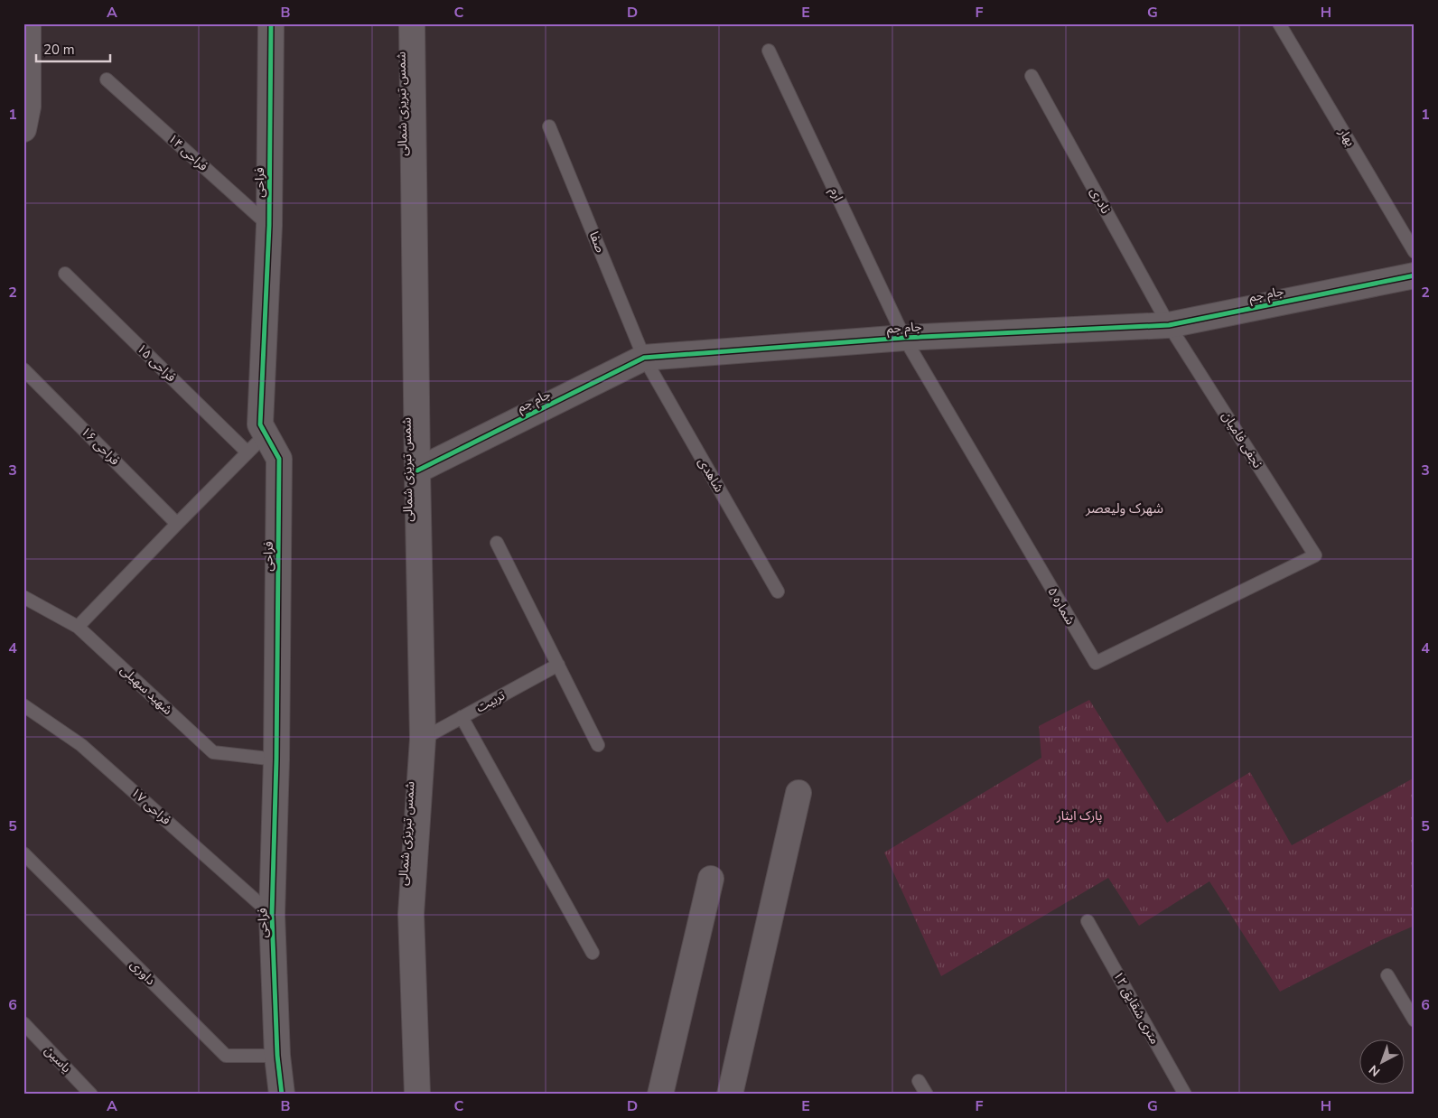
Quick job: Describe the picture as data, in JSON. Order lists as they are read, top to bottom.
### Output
{
  "streets": {
    "street": ["شمس تبریزی شمالی", "فراحی", "جام جم"],
    "lane": [
      "بهار",
      "فراحی ۱۴",
      "ارم",
      "نادری",
      "صفا",
      "فراحی ۱۵",
      "نجفی فامیان",
      "فراحی ۱۶",
      "شاهدی",
      "شماره ۵",
      "شهید سهیلی",
      "تربیت",
      "فراحی ۱۷",
      "داوری",
      "۱۲ متری شقایق",
      "یاسین"
    ]
  },
  "crossings": [
    ["شمس تبریزی شمالی", "جام جم"],
    ["شمس تبریزی شمالی", "تربیت"],
    ["فراحی ۱۴", "فراحی"],
    ["فراحی", "شهید سهیلی"],
    ["فراحی", "فراحی ۱۷"],
    ["فراحی", "داوری"],
    ["ارم", "جام جم"],
    ["ارم", "شماره ۵"],
    ["نادری", "جام جم"],
    ["نادری", "نجفی فامیان"],
    ["صفا", "جام جم"],
    ["صفا", "شاهدی"],
    ["جام جم", "نجفی فامیان"],
    ["جام جم", "شاهدی"],
    ["جام جم", "شماره ۵"],
    ["نجفی فامیان", "شماره ۵"]
  ],
  "districts": ["شهرک ولیعصر"],
  "parks": ["پارک ایثار"],
  "scale_bar": "20 m",
  "north": "bottom left",
  "grid": {
    "columns": [
      "A",
      "B",
      "C",
      "D",
      "E",
      "F",
      "G",
      "H"
    ],
    "rows": [
      "1",
      "2",
      "3",
      "4",
      "5",
      "6"
    ]
  }
}
